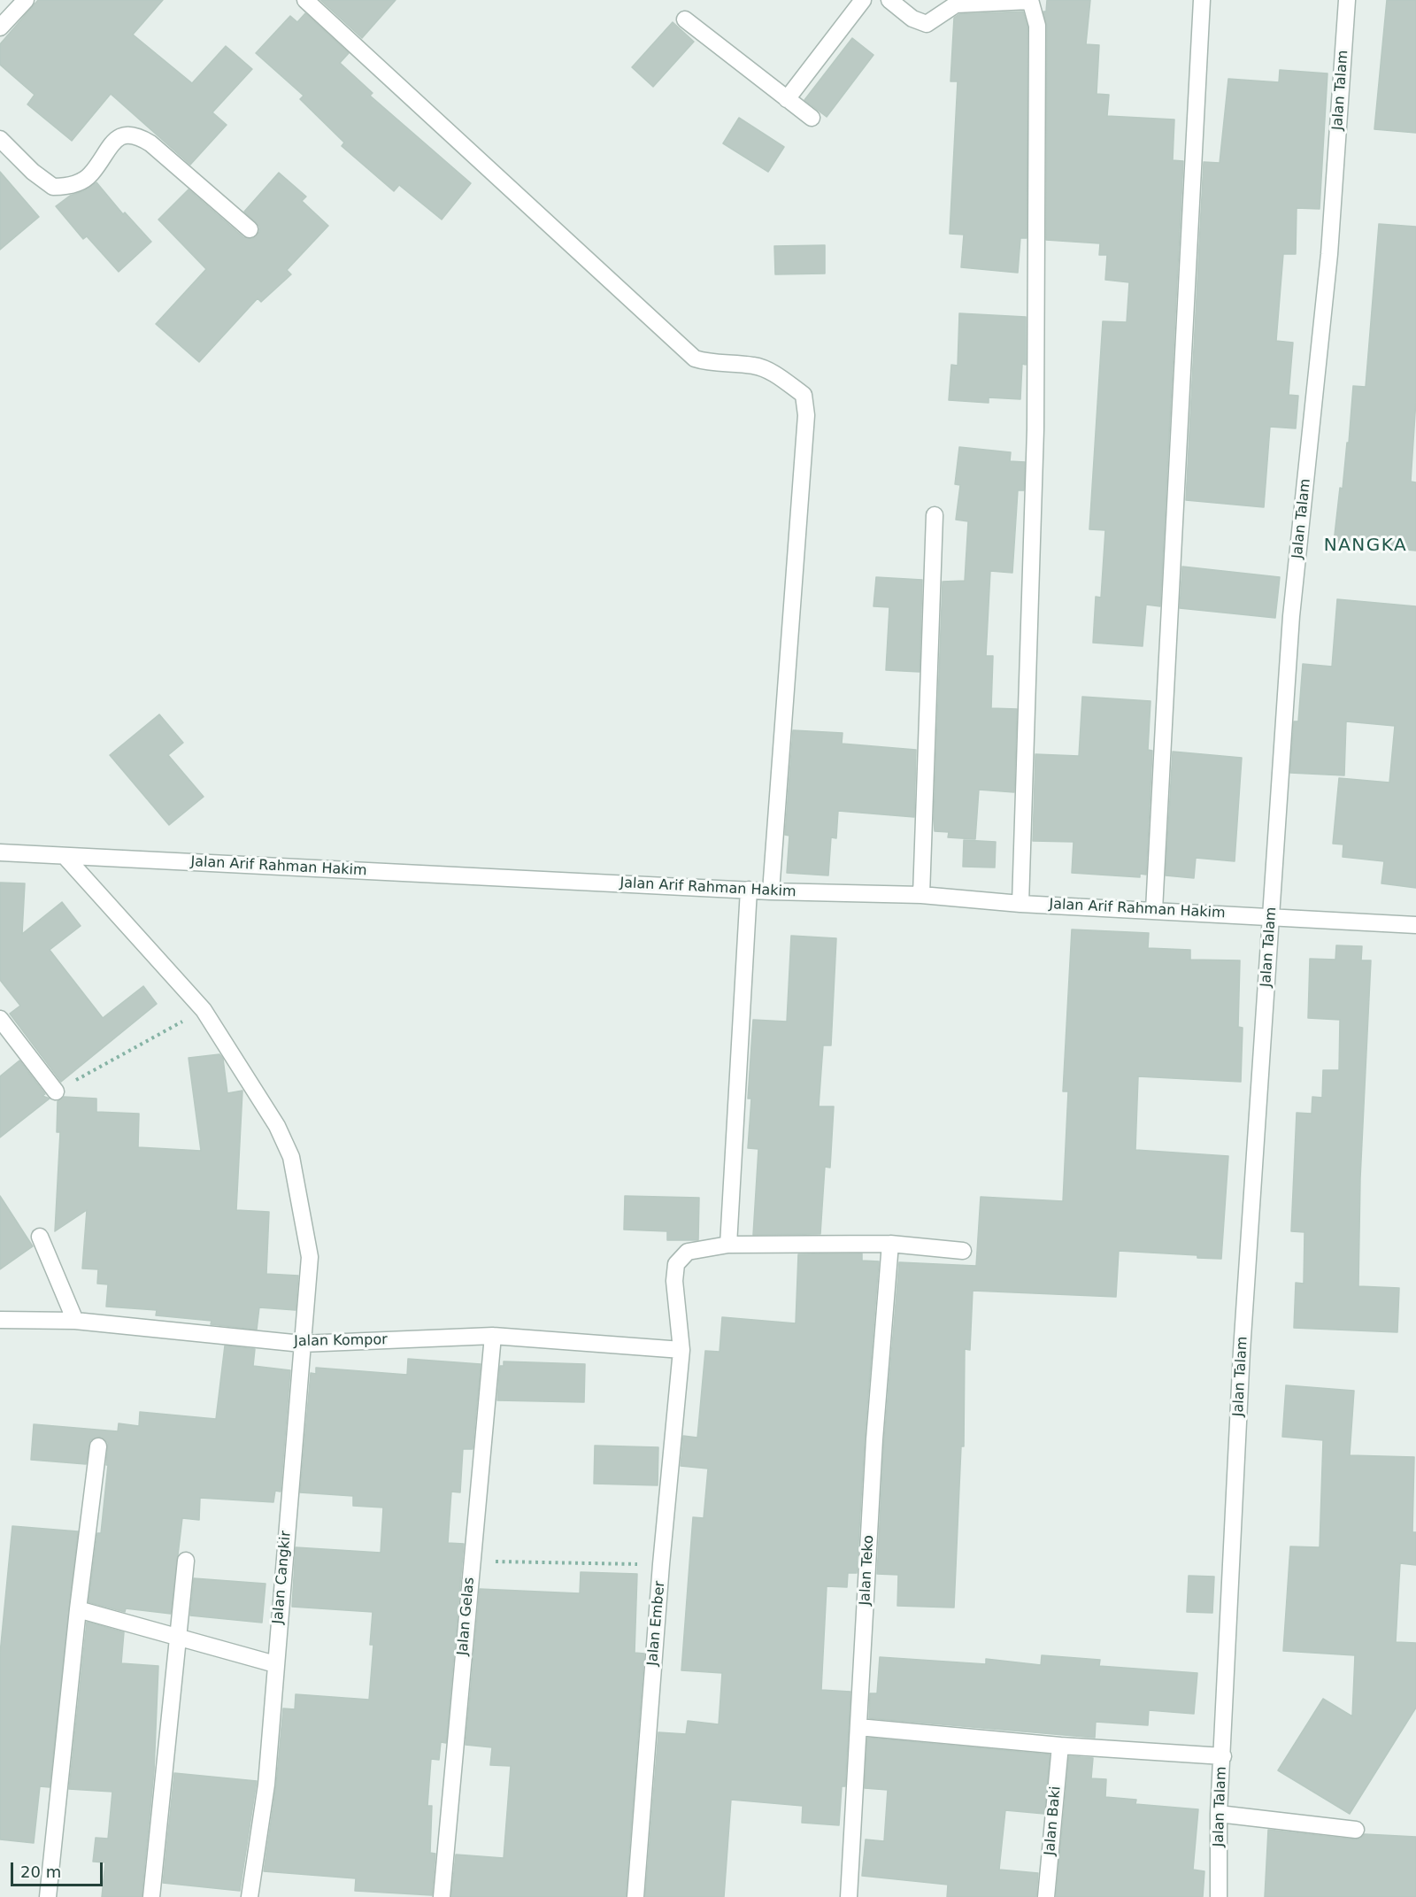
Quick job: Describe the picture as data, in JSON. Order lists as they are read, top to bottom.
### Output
{
  "streets": {
    "street": [
      "Jalan Talam",
      "Jalan Arif Rahman Hakim",
      "Jalan Kompor",
      "Jalan Teko",
      "Jalan Cangkir",
      "Jalan Gelas",
      "Jalan Ember",
      "Jalan Baki"
    ]
  },
  "crossings": [
    ["Jalan Talam", "Jalan Arif Rahman Hakim"],
    ["Jalan Arif Rahman Hakim", "Jalan Cangkir"],
    ["Jalan Kompor", "Jalan Cangkir"],
    ["Jalan Kompor", "Jalan Gelas"],
    ["Jalan Kompor", "Jalan Ember"],
    ["Jalan Teko", "Jalan Ember"]
  ],
  "districts": ["NANGKA"],
  "scale_bar": "20 m"
}
